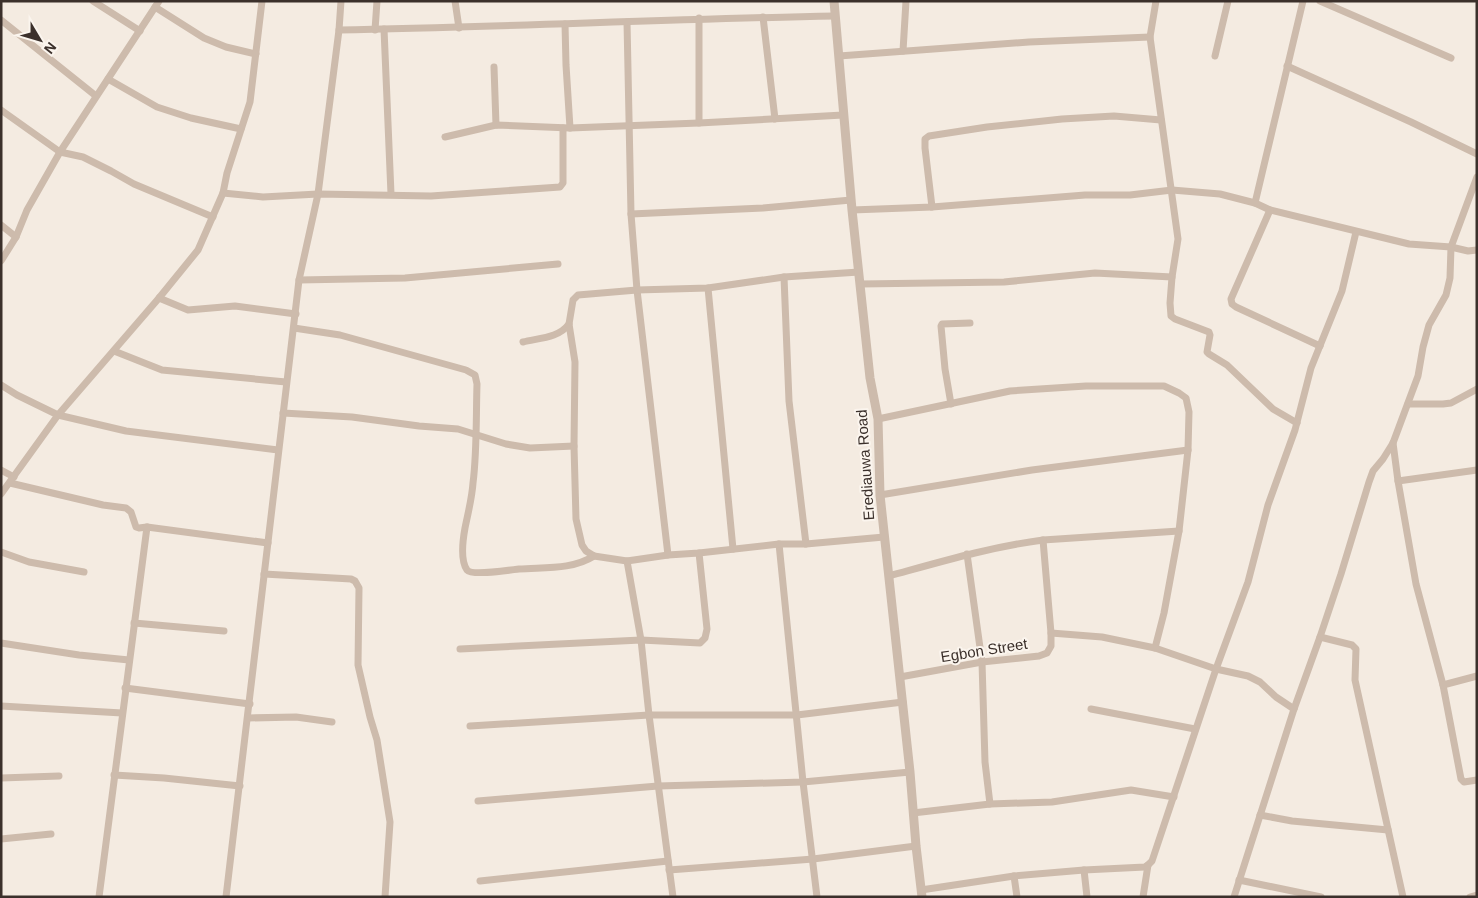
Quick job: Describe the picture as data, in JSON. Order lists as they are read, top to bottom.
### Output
{
  "streets": {
    "street": ["Erediauwa Road", "Egbon Street"]
  },
  "crossings": [
    ["Erediauwa Road", "Egbon Street"]
  ],
  "north": "bottom right"
}
